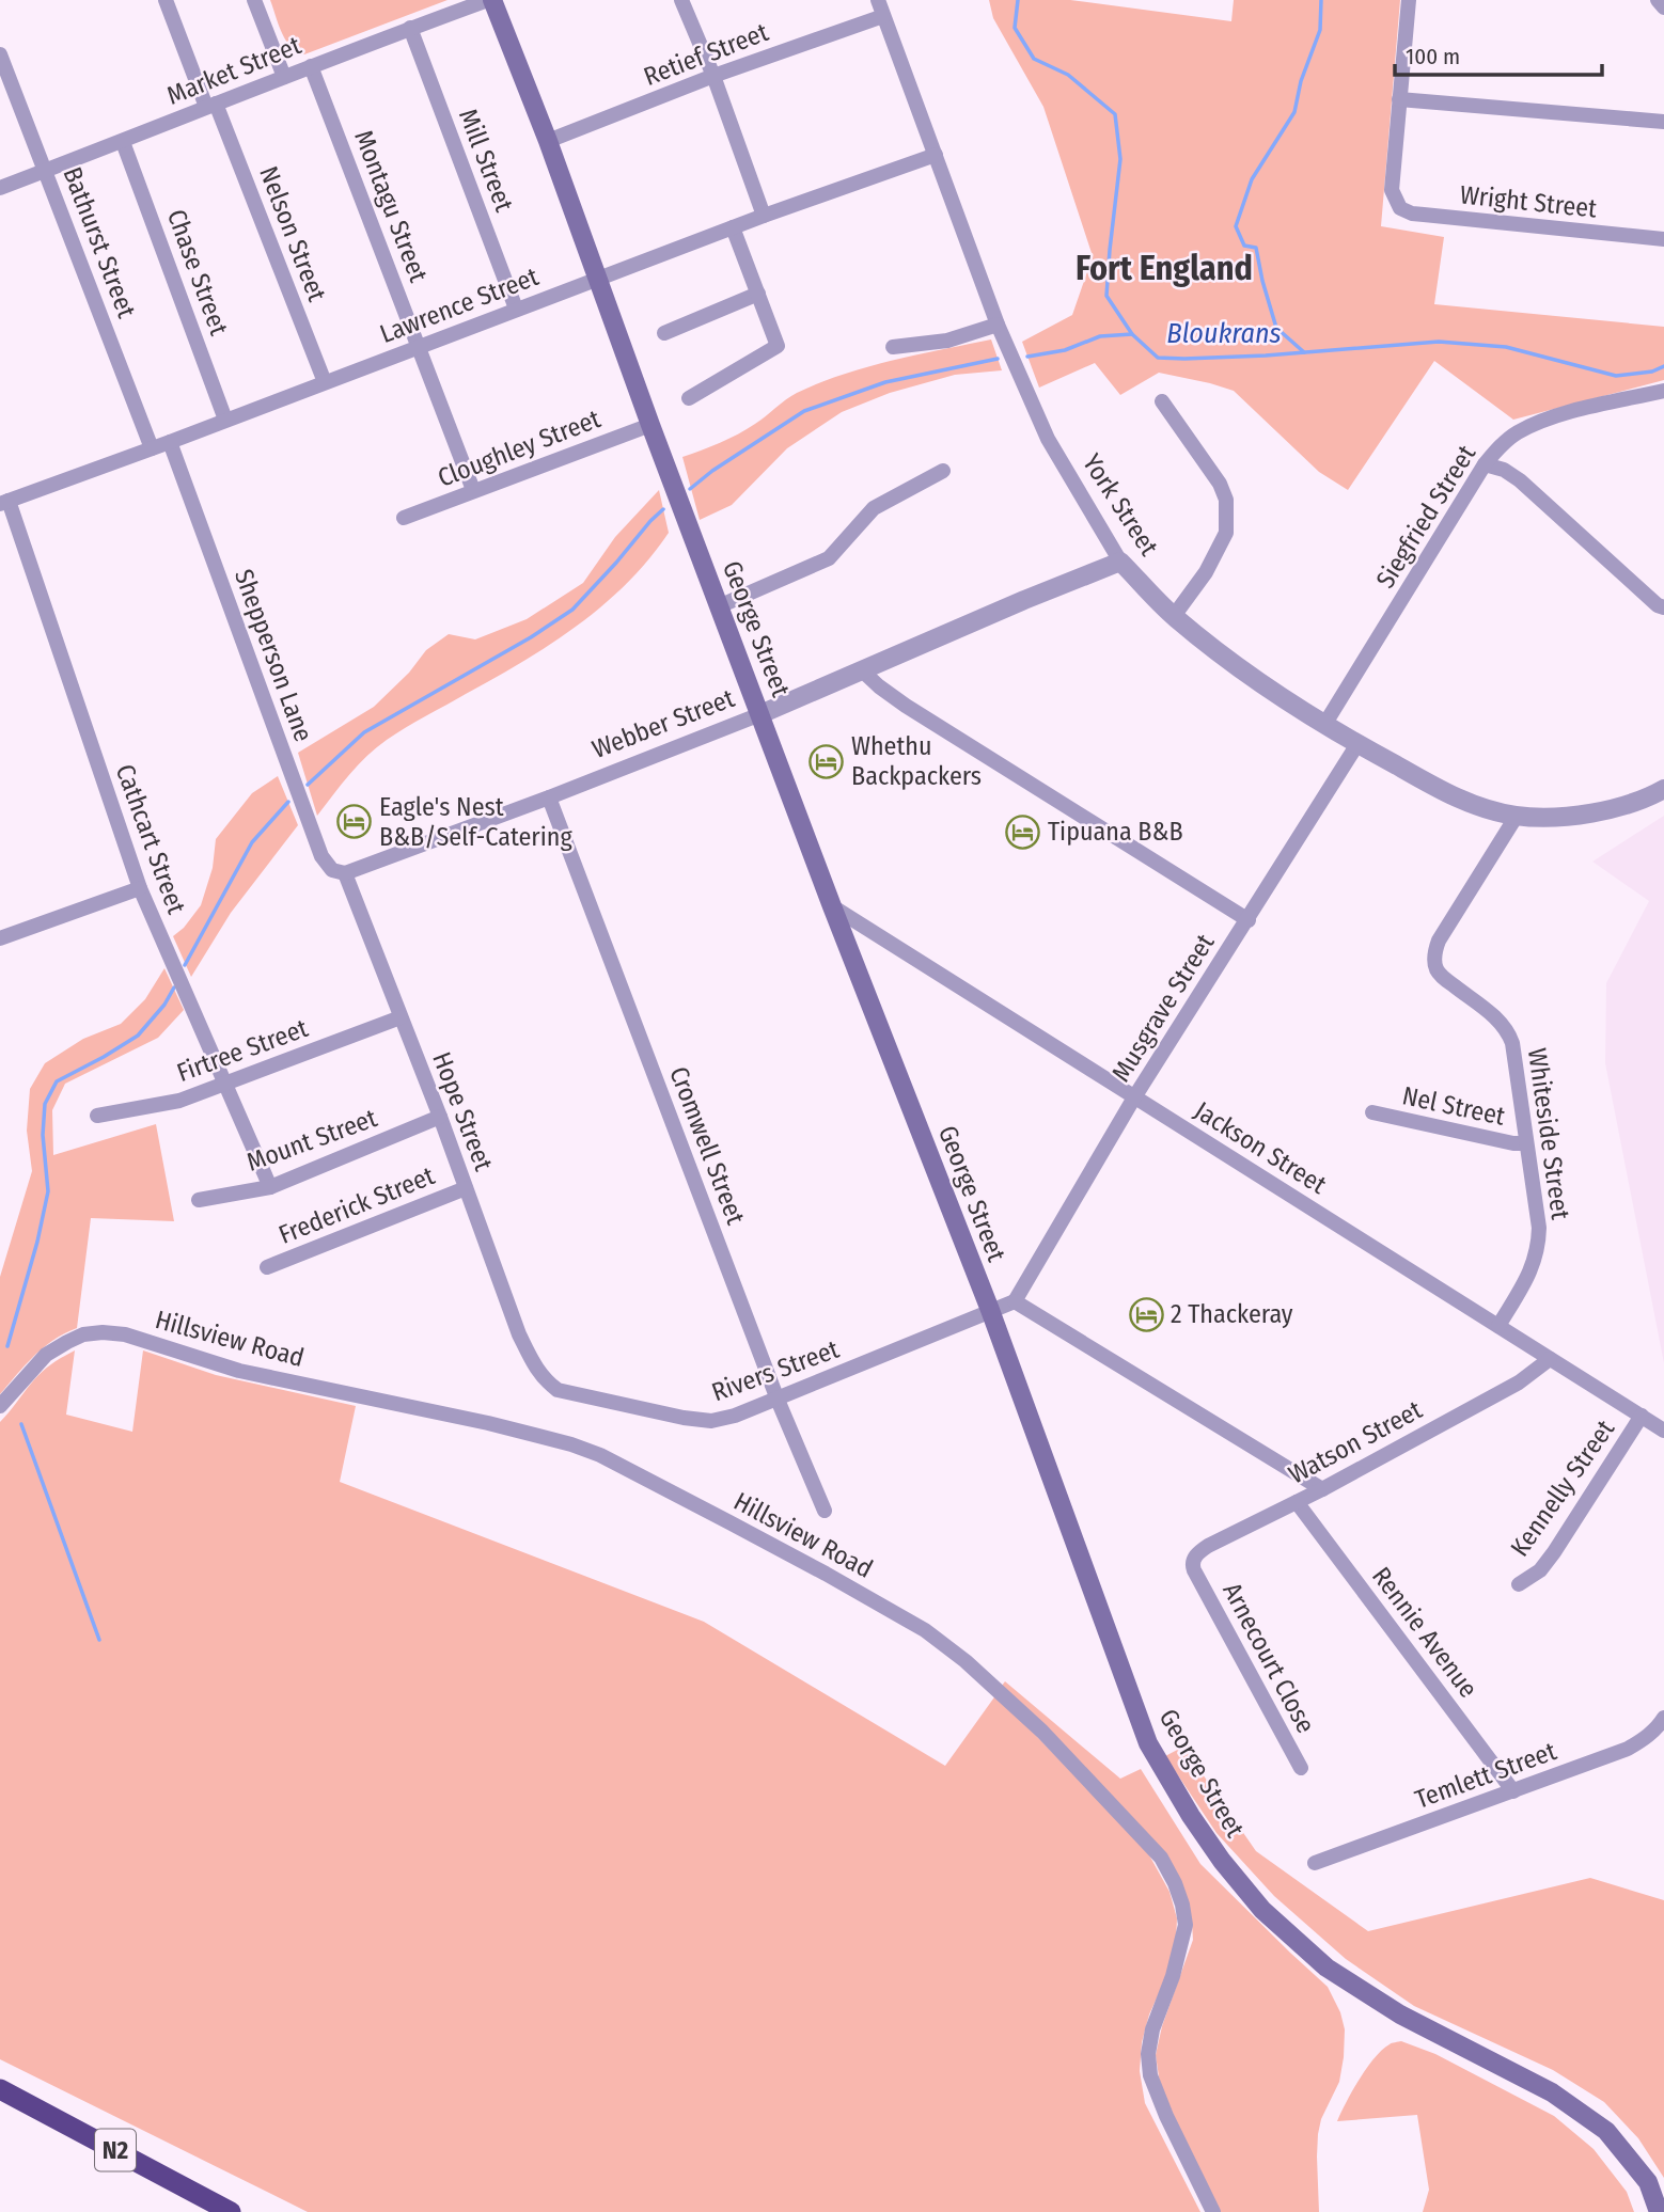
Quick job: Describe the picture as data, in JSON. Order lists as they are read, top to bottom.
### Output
{
  "streets": {
    "highway": ["N2"],
    "main road": ["George Street"],
    "street": [
      "Retief Street",
      "Market Street",
      "Mill Street",
      "Wright Street",
      "Montagu Street",
      "Nelson Street",
      "Bathurst Street",
      "Chase Street",
      "Lawrence Street",
      "Cloughley Street",
      "York Street",
      "Siegfried Street",
      "Shepperson Lane",
      "Webber Street",
      "Cathcart Street",
      "Musgrave Street",
      "Firtree Street",
      "Nel Street",
      "Hope Street",
      "Whiteside Street",
      "Mount Street",
      "Cromwell Street",
      "Jackson Street",
      "Frederick Street",
      "Hillsview Road",
      "Rivers Street",
      "Watson Street",
      "Kennelly Street",
      "Rennie Avenue",
      "Arnecourt Close",
      "Temlett Street"
    ]
  },
  "crossings": [
    ["Retief Street", "York Street"],
    ["Retief Street", "George Street"],
    ["Market Street", "Mill Street"],
    ["Market Street", "Montagu Street"],
    ["Market Street", "Nelson Street"],
    ["Market Street", "Bathurst Street"],
    ["Market Street", "Chase Street"],
    ["Market Street", "George Street"],
    ["Mill Street", "Lawrence Street"],
    ["Montagu Street", "Lawrence Street"],
    ["Montagu Street", "Cloughley Street"],
    ["Nelson Street", "Lawrence Street"],
    ["Bathurst Street", "Lawrence Street"],
    ["Chase Street", "Lawrence Street"],
    ["Lawrence Street", "York Street"],
    ["Lawrence Street", "George Street"],
    ["Lawrence Street", "Shepperson Lane"],
    ["Lawrence Street", "Cathcart Street"],
    ["Cloughley Street", "George Street"],
    ["York Street", "Siegfried Street"],
    ["York Street", "Webber Street"],
    ["York Street", "Musgrave Street"],
    ["York Street", "Whiteside Street"],
    ["George Street", "Webber Street"],
    ["George Street", "Jackson Street"],
    ["George Street", "Rivers Street"],
    ["Shepperson Lane", "Webber Street"],
    ["Shepperson Lane", "Hope Street"],
    ["Webber Street", "Hope Street"],
    ["Webber Street", "Cromwell Street"],
    ["Cathcart Street", "Firtree Street"],
    ["Cathcart Street", "Mount Street"],
    ["Musgrave Street", "Jackson Street"],
    ["Musgrave Street", "Rivers Street"],
    ["Firtree Street", "Hope Street"],
    ["Nel Street", "Whiteside Street"],
    ["Hope Street", "Mount Street"],
    ["Hope Street", "Frederick Street"],
    ["Hope Street", "Rivers Street"],
    ["Whiteside Street", "Jackson Street"],
    ["Cromwell Street", "Rivers Street"],
    ["Jackson Street", "Watson Street"],
    ["Jackson Street", "Kennelly Street"],
    ["Watson Street", "Rennie Avenue"],
    ["Watson Street", "Arnecourt Close"],
    ["Rennie Avenue", "Temlett Street"]
  ],
  "districts": ["Fort England"],
  "water": ["Bloukrans"],
  "places": {
    "hotel": [
      "Whethu Backpackers",
      "Eagle's Nest B&B/Self-Catering",
      "Tipuana B&B",
      "2 Thackeray"
    ]
  },
  "scale_bar": "100 m"
}
